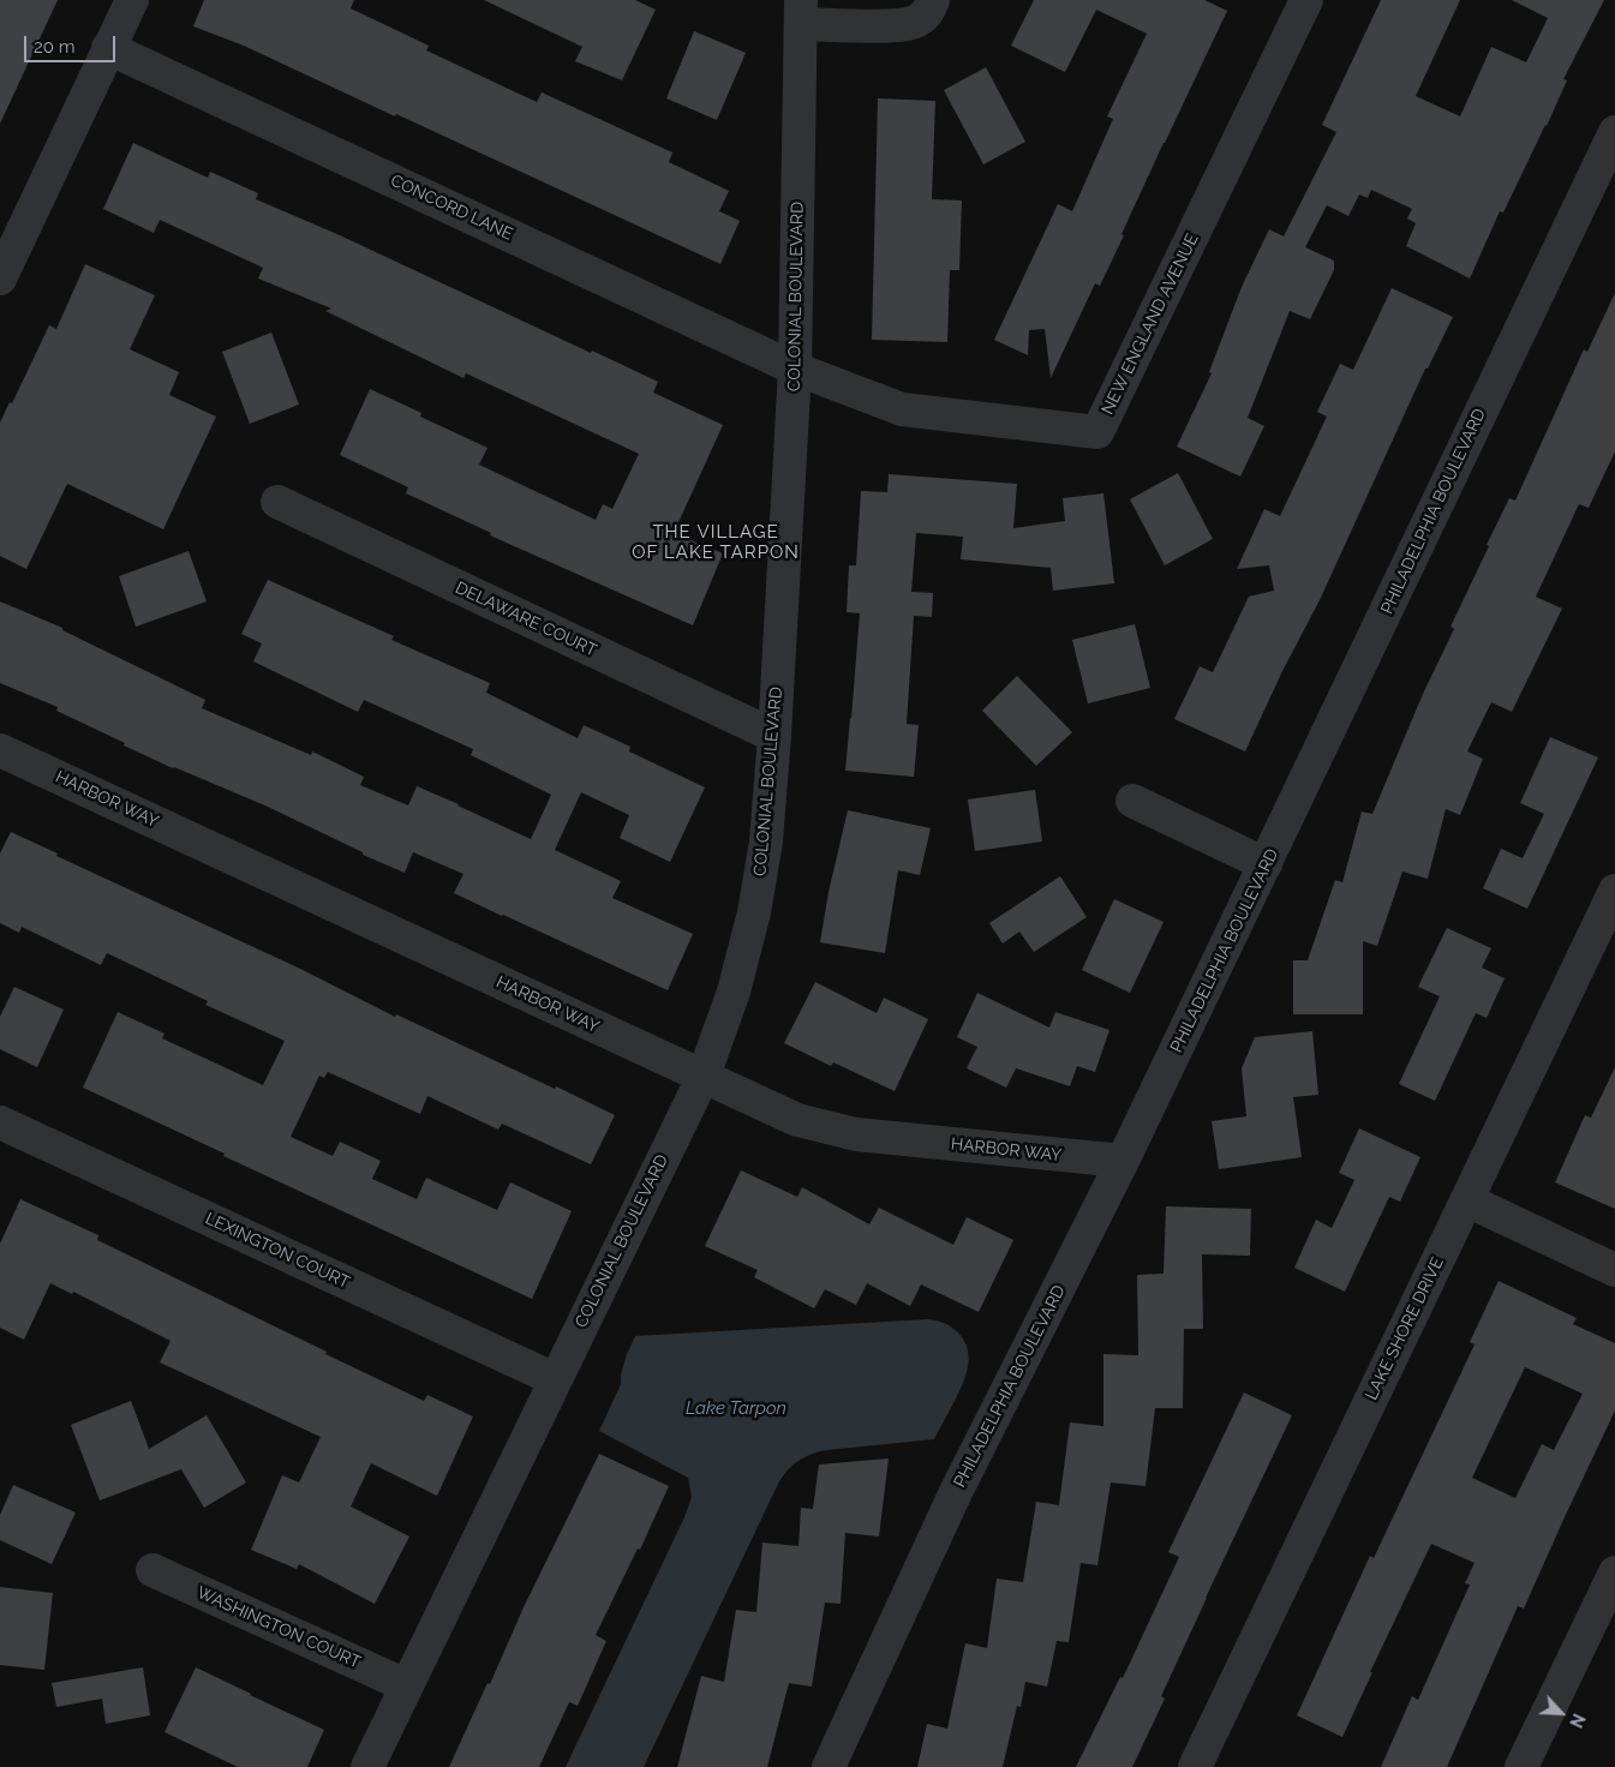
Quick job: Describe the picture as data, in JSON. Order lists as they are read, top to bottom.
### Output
{
  "streets": {
    "street": [
      "CONCORD LANE",
      "COLONIAL BOULEVARD",
      "NEW ENGLAND AVENUE",
      "PHILADELPHIA BOULEVARD",
      "DELAWARE COURT",
      "HARBOR WAY",
      "LEXINGTON COURT",
      "LAKE SHORE DRIVE",
      "WASHINGTON COURT"
    ]
  },
  "crossings": [
    ["CONCORD LANE", "COLONIAL BOULEVARD"],
    ["CONCORD LANE", "NEW ENGLAND AVENUE"],
    ["COLONIAL BOULEVARD", "NEW ENGLAND AVENUE"],
    ["COLONIAL BOULEVARD", "DELAWARE COURT"],
    ["COLONIAL BOULEVARD", "HARBOR WAY"],
    ["COLONIAL BOULEVARD", "LEXINGTON COURT"],
    ["COLONIAL BOULEVARD", "WASHINGTON COURT"],
    ["PHILADELPHIA BOULEVARD", "HARBOR WAY"]
  ],
  "districts": ["THE VILLAGE OF LAKE TARPON"],
  "water": ["Lake Tarpon"],
  "scale_bar": "20 m",
  "north": "bottom right"
}
